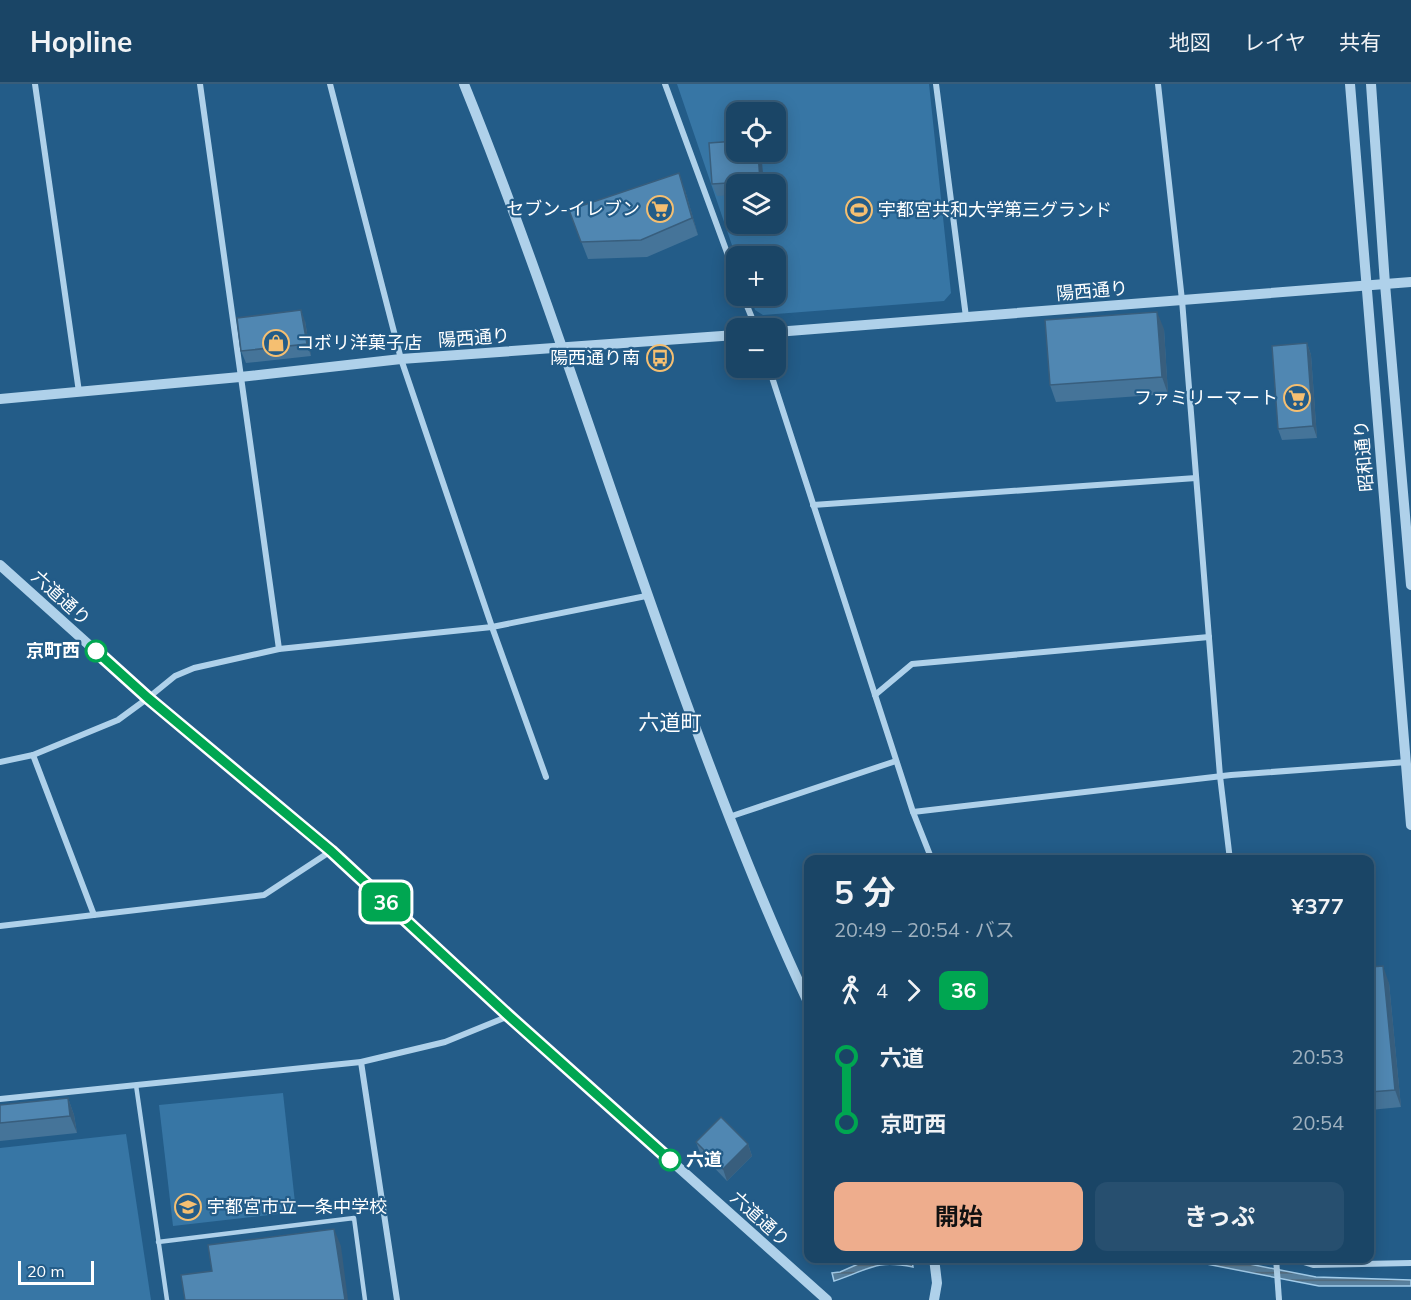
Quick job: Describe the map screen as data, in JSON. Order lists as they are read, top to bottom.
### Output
{
  "streets": {
    "street": ["陽西通り", "昭和通り", "六道通り"]
  },
  "crossings": [
    ["陽西通り", "昭和通り"]
  ],
  "districts": ["六道町"],
  "places": {
    "supermarket": ["セブン-イレブン", "ファミリーマート"],
    "sports": ["宇都宮共和大学第三グランド"],
    "shop": ["コボリ洋菓子店"],
    "bus stop": ["陽西通り南"],
    "other": ["京町西", "六道"],
    "school or university": ["宇都宮市立一条中学校"]
  },
  "lines": ["bus line 36"],
  "scale_bar": "20 m",
  "page": {
    "header": "Hopline",
    "nav": ["地図", "レイヤ", "共有"],
    "on_map": "36",
    "map_buttons": ["+", "−"],
    "heading": ["5 分", "20:49 – 20:54 · バス", "¥377"],
    "legs": ["4", "36"],
    "list": [
      {
        "name": "六道",
        "value": "20:53"
      },
      {
        "name": "京町西",
        "value": "20:54"
      }
    ],
    "buttons": ["開始", "きっぷ"],
    "scale": "20 m"
  }
}
